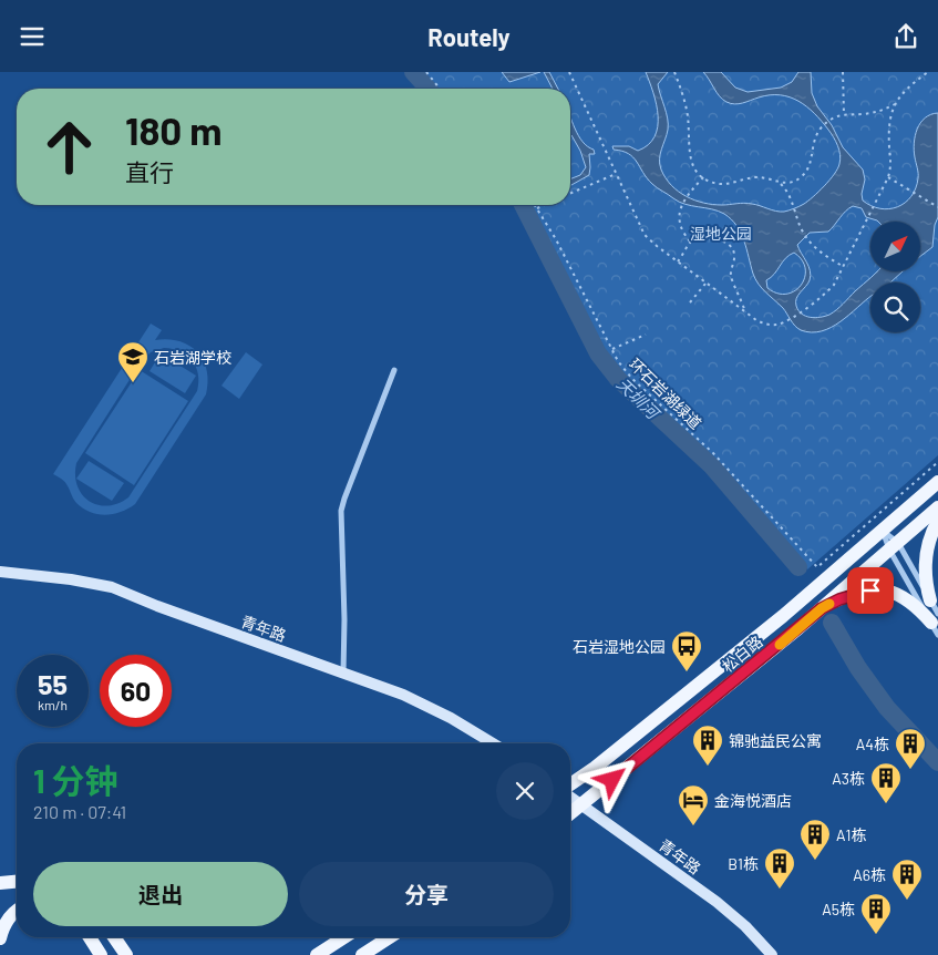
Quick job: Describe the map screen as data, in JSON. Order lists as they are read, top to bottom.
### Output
{
  "streets": {
    "main road": ["松白路"],
    "street": ["青年路"],
    "path": ["环石岩湖绿道"]
  },
  "crossings": [
    ["青年路", "松白路"]
  ],
  "water": ["天圳河"],
  "parks": ["湿地公园"],
  "places": {
    "school or university": ["石岩湖学校"],
    "bus stop": ["石岩湿地公园"],
    "building": [
      "锦驰益民公寓",
      "A4栋",
      "A3栋",
      "A1栋",
      "B1栋",
      "A6栋",
      "A5栋"
    ],
    "hotel": ["金海悦酒店"]
  },
  "north": "top right",
  "page": {
    "header": "Routely",
    "turn": ["180 m", "直行"],
    "speed": "55 km/h",
    "limit": "60",
    "heading": ["1 分钟", "210 m · 07:41"],
    "buttons": ["退出", "分享"]
  }
}
